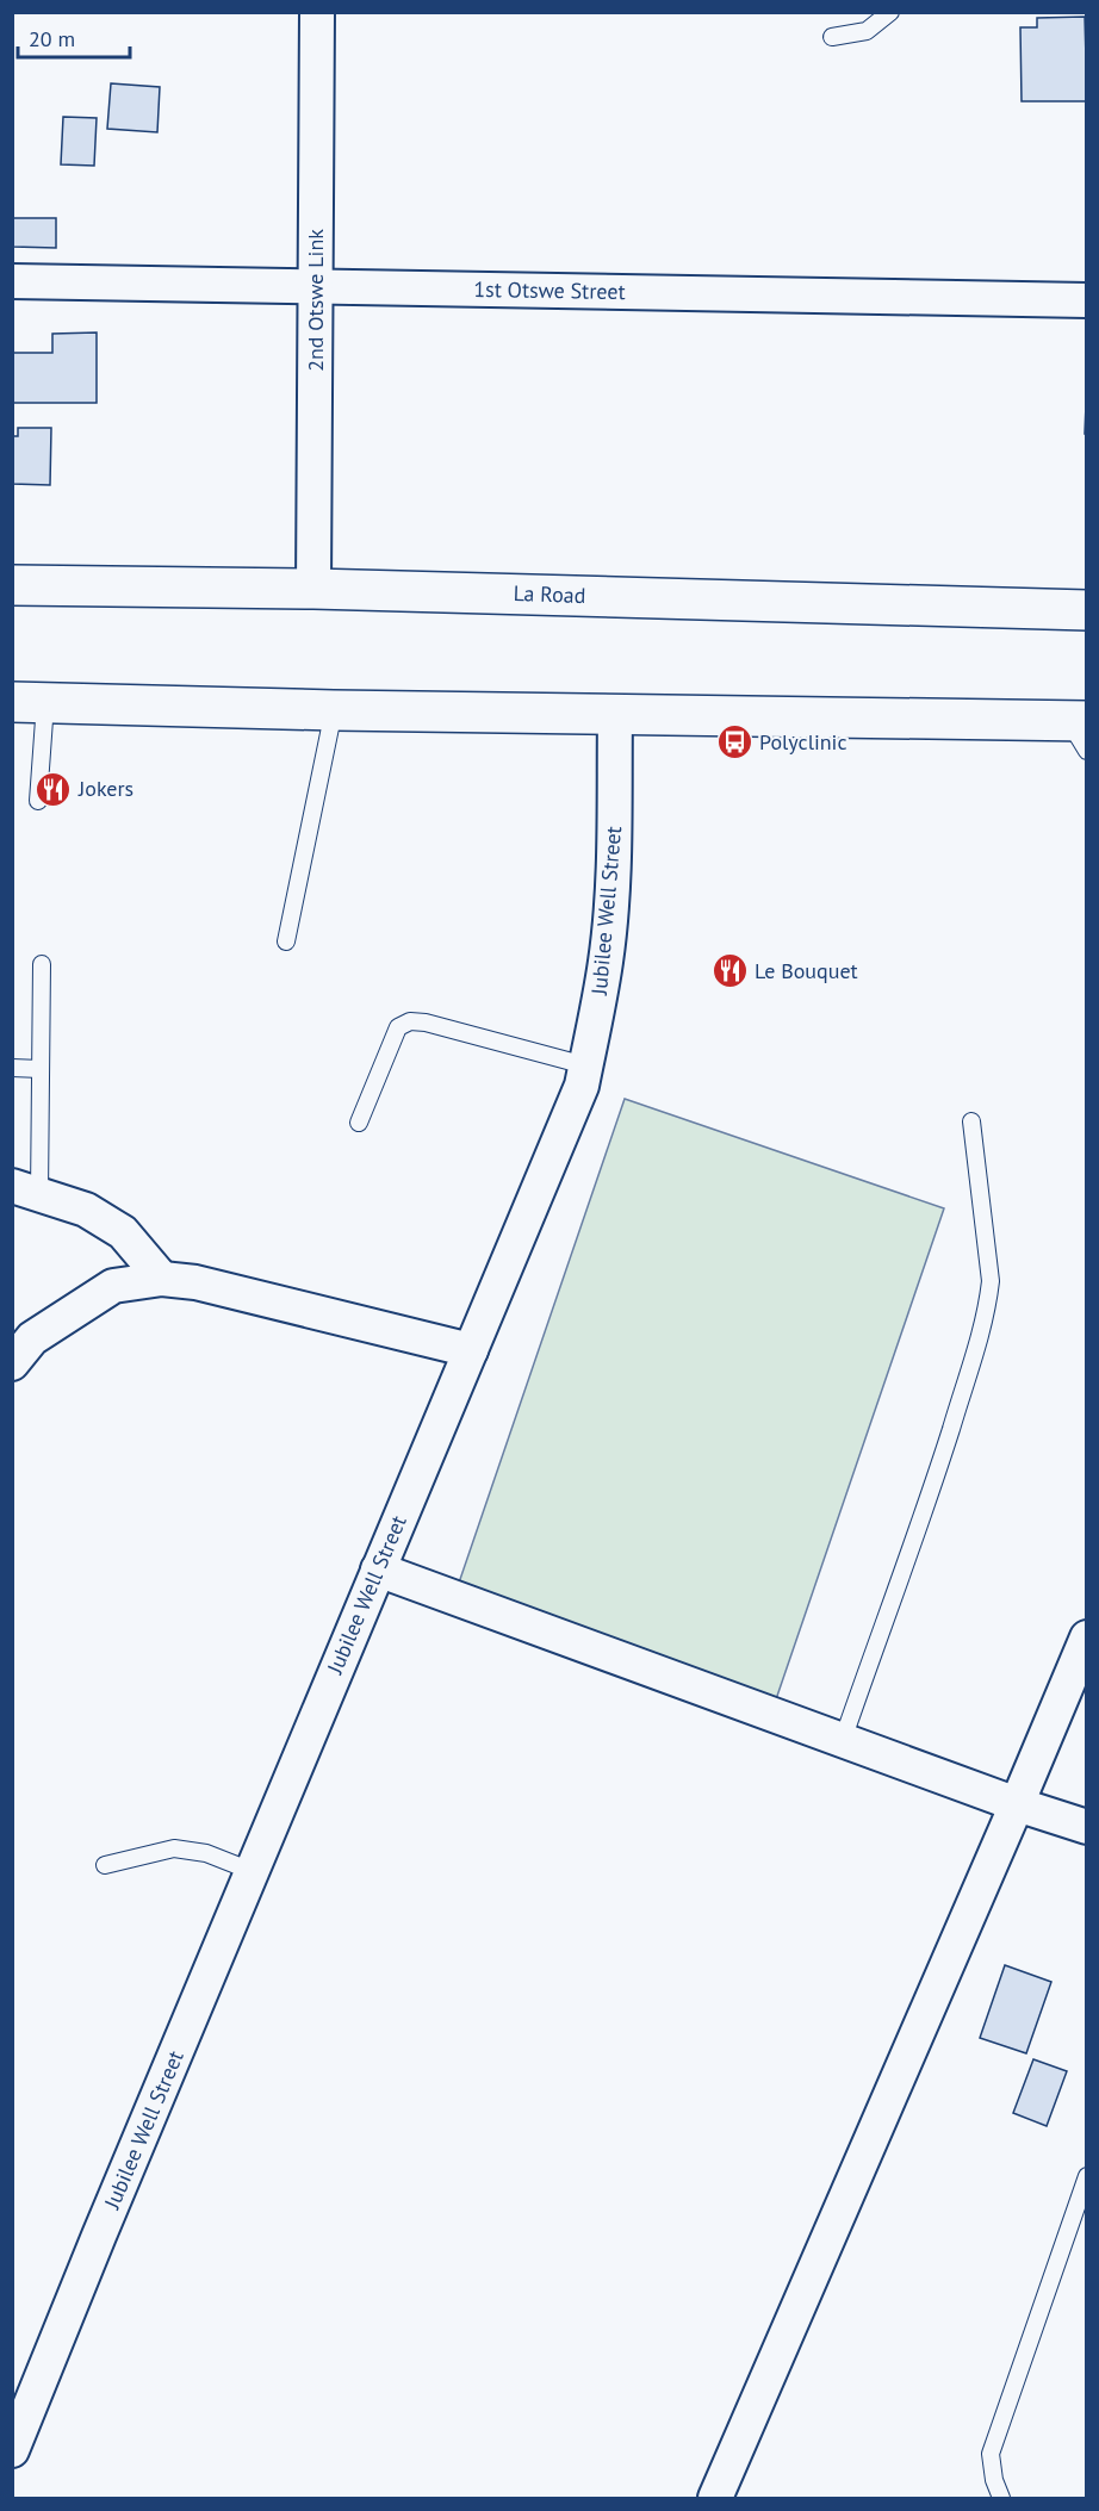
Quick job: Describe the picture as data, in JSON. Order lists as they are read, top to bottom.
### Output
{
  "streets": {
    "main road": ["La Road"],
    "street": ["1st Otswe Street", "2nd Otswe Link", "Jubilee Well Street"]
  },
  "crossings": [
    ["1st Otswe Street", "2nd Otswe Link"],
    ["2nd Otswe Link", "La Road"]
  ],
  "places": {
    "bus stop": ["Polyclinic"],
    "restaurant": ["Jokers", "Le Bouquet"]
  },
  "scale_bar": "20 m"
}
